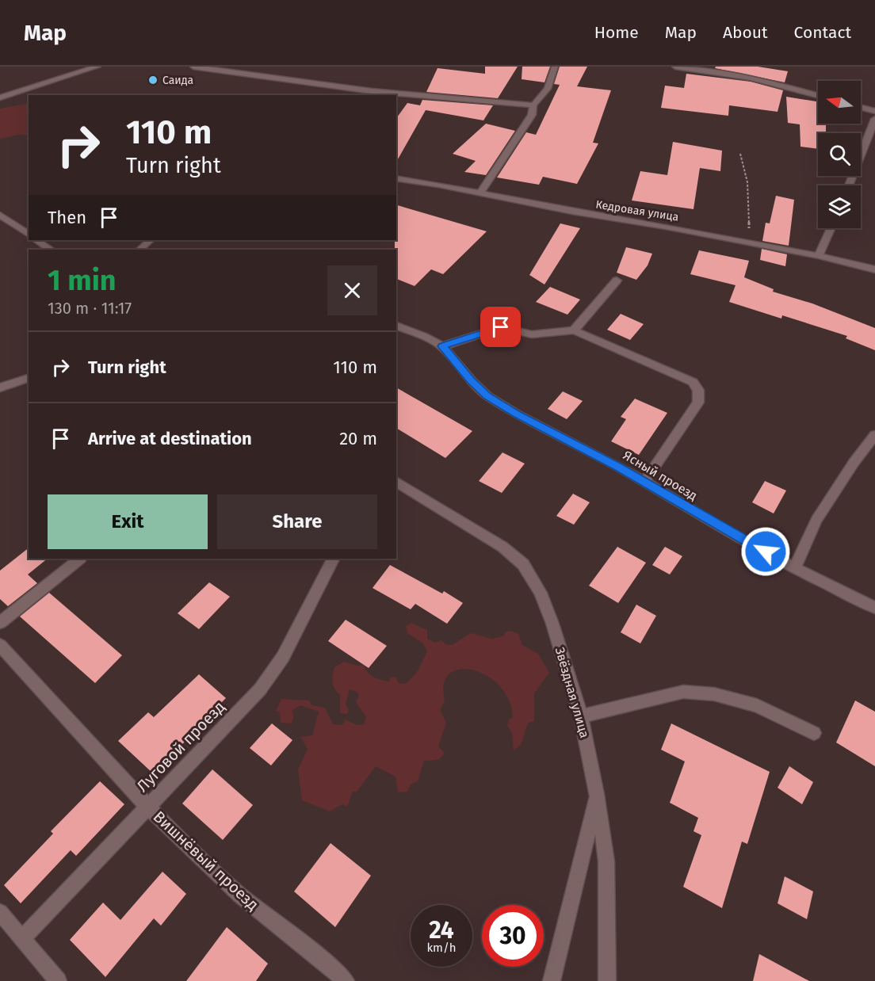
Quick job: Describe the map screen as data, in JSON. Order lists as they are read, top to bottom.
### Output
{
  "streets": {
    "street": [
      "Кедровая улица",
      "Ясный проезд",
      "Звёздная улица",
      "Луговой проезд",
      "Вишнёвый проезд"
    ]
  },
  "crossings": [
    ["Луговой проезд", "Вишнёвый проезд"]
  ],
  "places": ["Саида"],
  "north": "left",
  "page": {
    "header": "Map",
    "nav": [
      "Home",
      "Map",
      "About",
      "Contact"
    ],
    "turn": ["110 m", "Turn right"],
    "then": "Then",
    "heading": ["1 min", "130 m · 11:17"],
    "list": [
      {
        "name": "Turn right",
        "value": "110 m"
      },
      {
        "name": "Arrive at destination",
        "value": "20 m"
      }
    ],
    "buttons": ["Exit", "Share"],
    "speed": "24 km/h",
    "limit": "30"
  }
}
